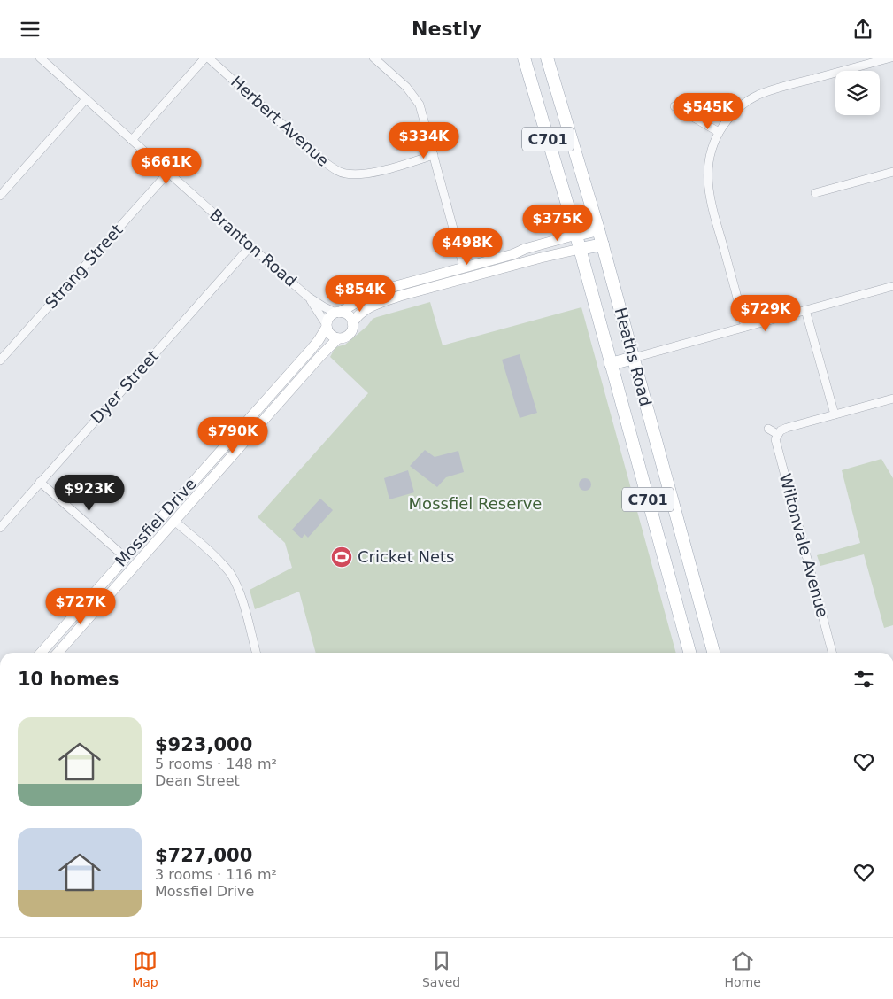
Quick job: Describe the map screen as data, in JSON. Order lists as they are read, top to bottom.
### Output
{
  "streets": {
    "main road": ["C701", "Heaths Road"],
    "street": [
      "Herbert Avenue",
      "Branton Road",
      "Strang Street",
      "Dyer Street",
      "Mossfiel Drive",
      "Wiltonvale Avenue"
    ]
  },
  "crossings": [
    ["Branton Road", "Strang Street"],
    ["Branton Road", "Dyer Street"],
    ["Branton Road", "Mossfiel Drive"]
  ],
  "parks": ["Mossfiel Reserve"],
  "places": {
    "sports": ["Cricket Nets"]
  },
  "page": {
    "header": "Nestly",
    "price": [
      "$545K",
      "$334K",
      "$661K",
      "$375K",
      "$498K",
      "$854K",
      "$729K",
      "$790K",
      "$923K",
      "$727K"
    ],
    "heading": "10 homes",
    "list": [
      {
        "name": "$923,000",
        "note": "5 rooms · 148 m² · Dean Street"
      },
      {
        "name": "$727,000",
        "note": "3 rooms · 116 m² · Mossfiel Drive"
      }
    ],
    "tabs": ["Map", "Saved", "Home"]
  }
}
